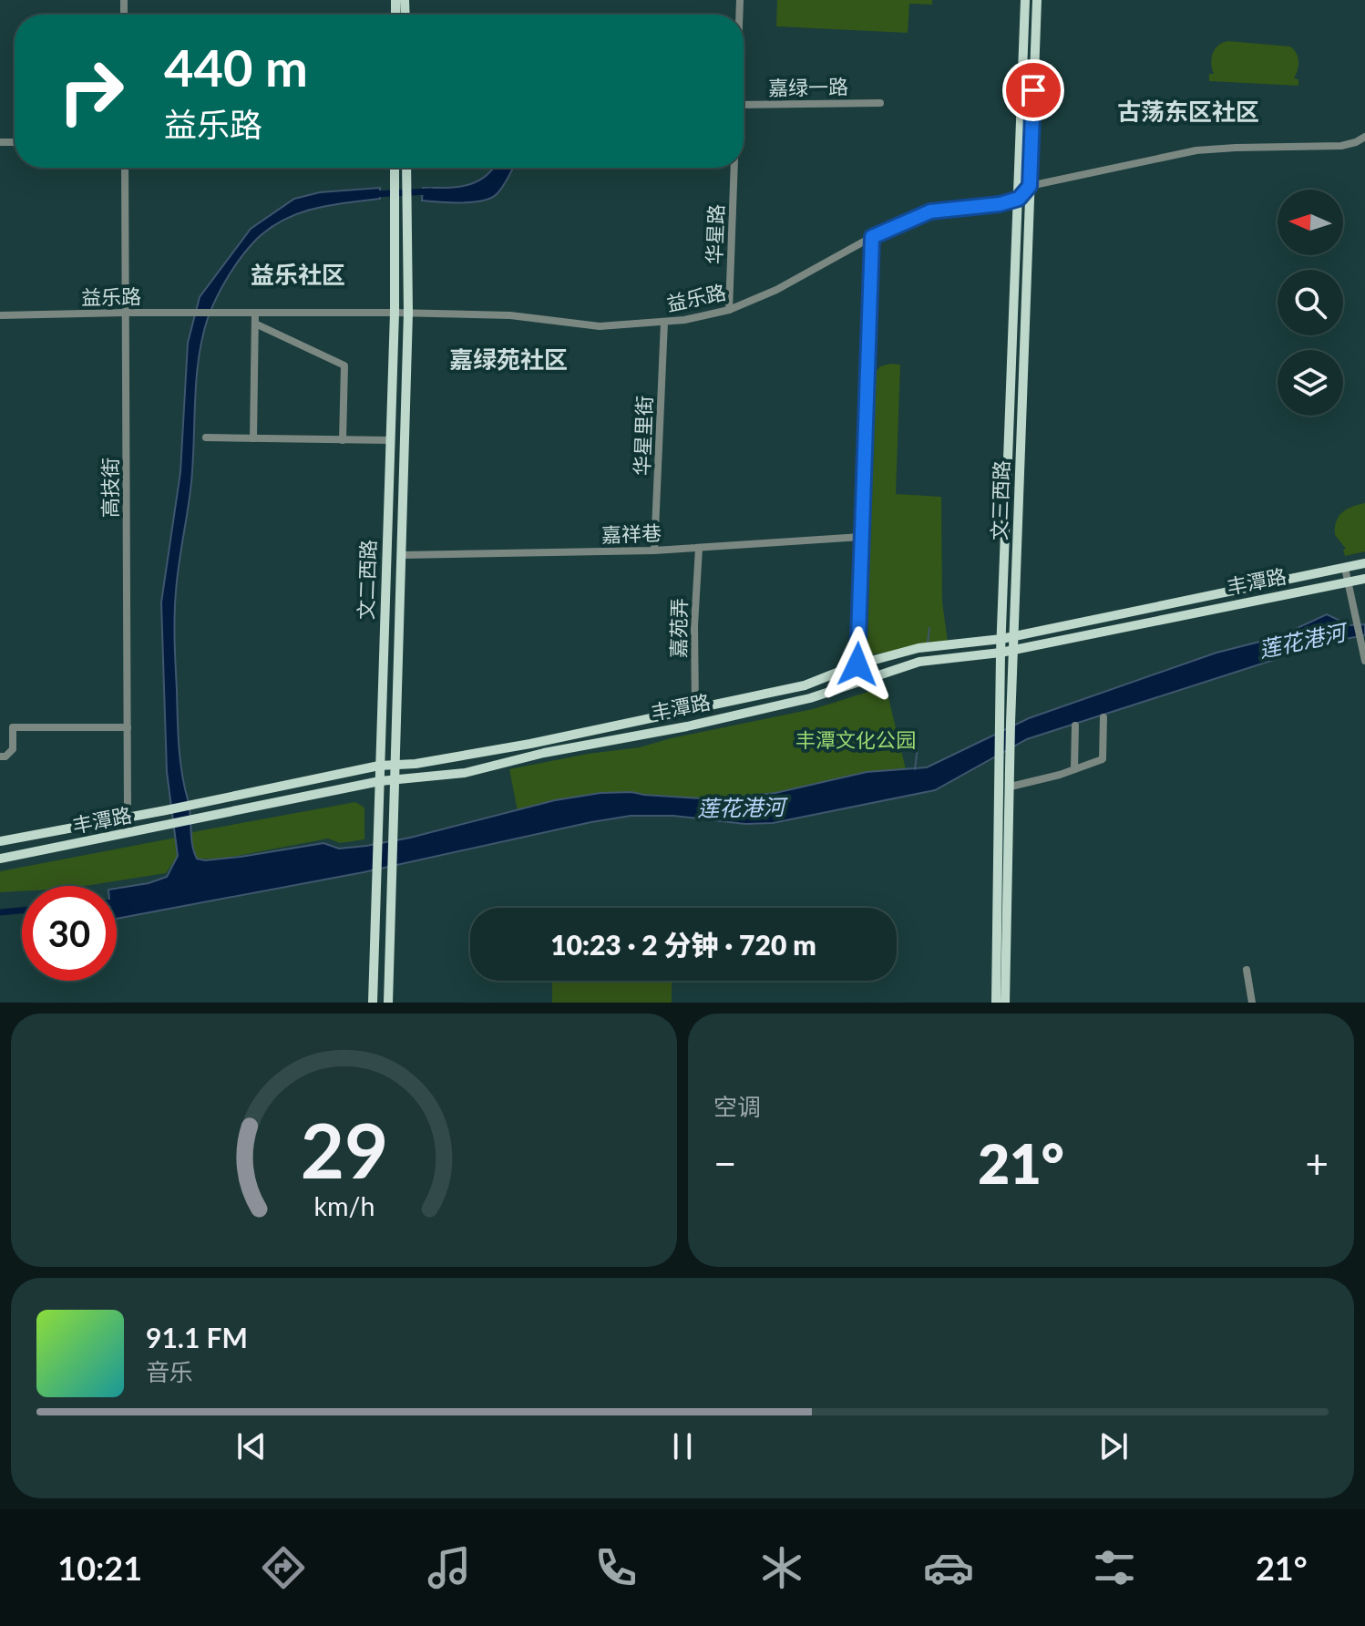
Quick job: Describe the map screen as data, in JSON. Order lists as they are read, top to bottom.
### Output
{
  "streets": {
    "main road": ["文三西路", "文二西路", "丰潭路"],
    "street": [
      "嘉绿一路",
      "华星路",
      "益乐路",
      "华星里街",
      "高技街",
      "嘉祥巷",
      "嘉苑弄"
    ]
  },
  "crossings": [
    ["华星路", "益乐路"],
    ["益乐路", "华星里街"],
    ["益乐路", "高技街"],
    ["益乐路", "文三西路"],
    ["益乐路", "文二西路"],
    ["华星里街", "嘉祥巷"],
    ["高技街", "丰潭路"],
    ["文三西路", "丰潭路"],
    ["嘉祥巷", "文二西路"],
    ["嘉祥巷", "嘉苑弄"],
    ["文二西路", "丰潭路"],
    ["丰潭路", "嘉苑弄"]
  ],
  "districts": ["古荡东区社区", "益乐社区", "嘉绿苑社区"],
  "water": ["莲花港河"],
  "parks": ["丰潭文化公园"],
  "north": "left",
  "page": {
    "turn": ["440 m", "益乐路"],
    "limit": "30",
    "trip": "10:23 · 2 分钟 · 720 m",
    "tile": "空调",
    "heat": ["−", "21°", "+"],
    "song": ["91.1 FM", "音乐"],
    "tabs": ["10:21", "21°"],
    "gauge": ["29", "km/h"]
  }
}
